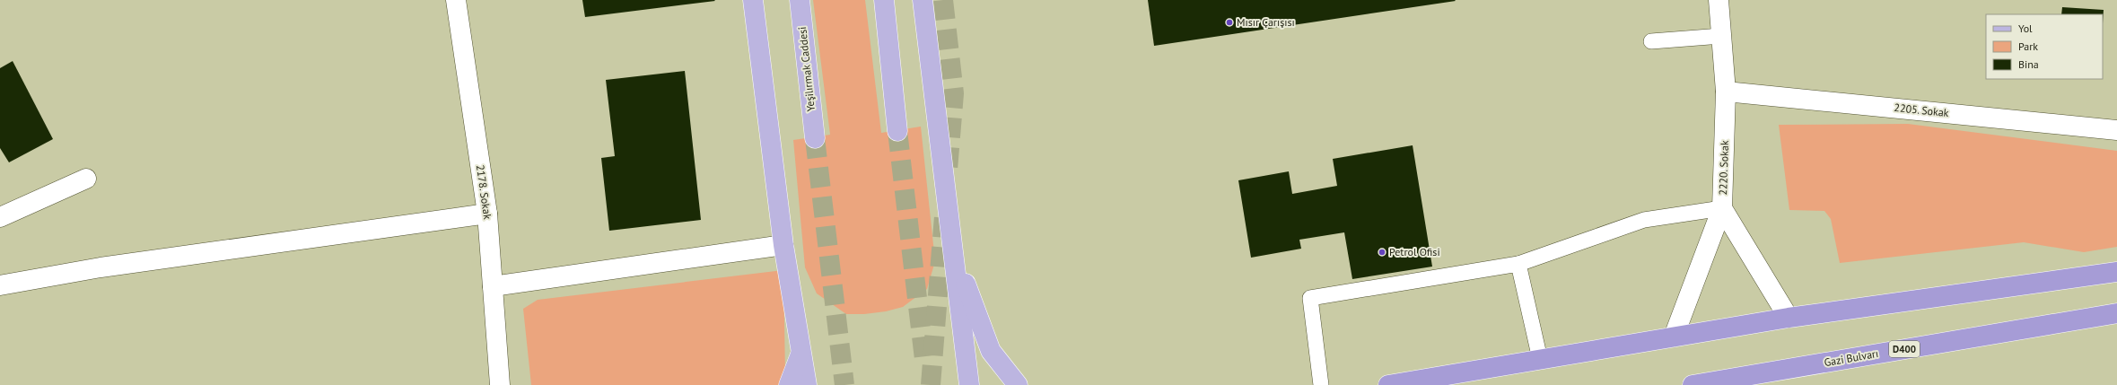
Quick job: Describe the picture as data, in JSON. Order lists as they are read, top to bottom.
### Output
{
  "streets": {
    "highway": ["D400", "Gazi Bulvarı"],
    "main road": ["Yeşilırmak Caddesi"],
    "street": ["2205. Sokak", "2220. Sokak", "2178. Sokak"]
  },
  "crossings": [
    ["2205. Sokak", "2220. Sokak"]
  ],
  "places": ["Mısır Çarışısı", "Petrol Ofisi"],
  "legend": ["Yol", "Park", "Bina"]
}
